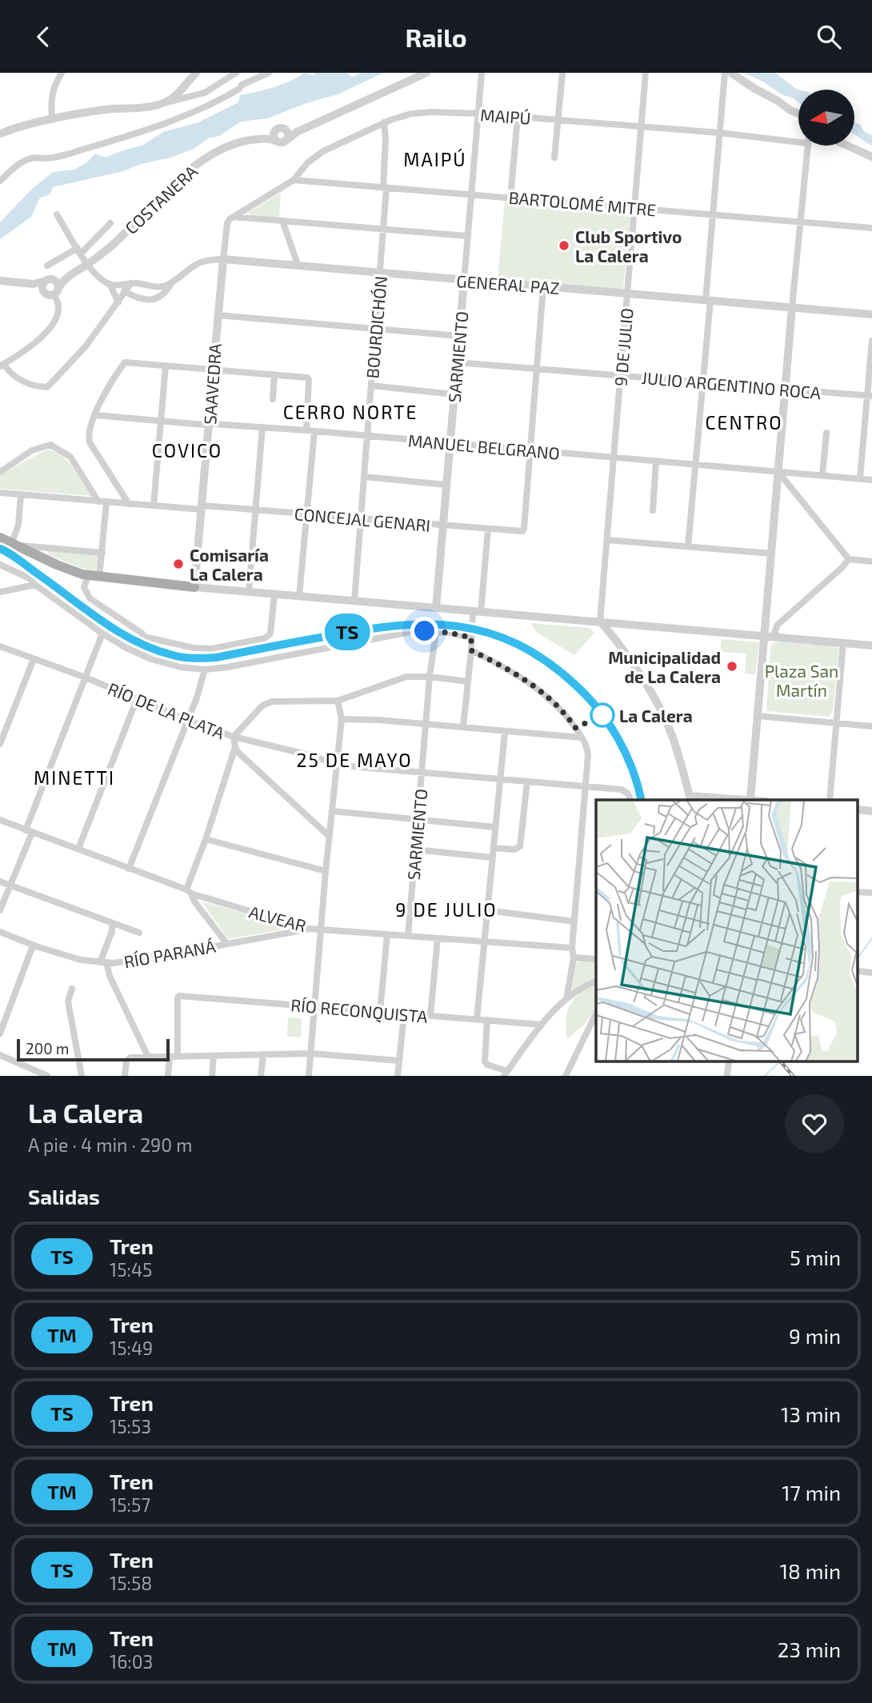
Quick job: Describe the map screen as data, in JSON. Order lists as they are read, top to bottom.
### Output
{
  "streets": {
    "street": [
      "MAIPÚ",
      "COSTANERA",
      "BARTOLOMÉ MITRE",
      "GENERAL PAZ",
      "BOURDICHÓN",
      "9 DE JULIO",
      "SARMIENTO",
      "SAAVEDRA",
      "JULIO ARGENTINO ROCA",
      "MANUEL BELGRANO",
      "CONCEJAL GENARI",
      "RÍO DE LA PLATA",
      "ALVEAR",
      "RÍO PARANÁ",
      "RÍO RECONQUISTA"
    ]
  },
  "crossings": [
    ["MAIPÚ", "BARTOLOMÉ MITRE"],
    ["MAIPÚ", "BOURDICHÓN"],
    ["MAIPÚ", "9 DE JULIO"],
    ["MAIPÚ", "SARMIENTO"],
    ["MAIPÚ", "SAAVEDRA"],
    ["BARTOLOMÉ MITRE", "BOURDICHÓN"],
    ["BARTOLOMÉ MITRE", "9 DE JULIO"],
    ["BARTOLOMÉ MITRE", "SARMIENTO"],
    ["GENERAL PAZ", "BOURDICHÓN"],
    ["GENERAL PAZ", "9 DE JULIO"],
    ["GENERAL PAZ", "SARMIENTO"],
    ["GENERAL PAZ", "SAAVEDRA"],
    ["BOURDICHÓN", "MANUEL BELGRANO"],
    ["BOURDICHÓN", "CONCEJAL GENARI"],
    ["9 DE JULIO", "JULIO ARGENTINO ROCA"],
    ["9 DE JULIO", "MANUEL BELGRANO"],
    ["SARMIENTO", "JULIO ARGENTINO ROCA"],
    ["SARMIENTO", "MANUEL BELGRANO"],
    ["SARMIENTO", "CONCEJAL GENARI"],
    ["SARMIENTO", "RÍO DE LA PLATA"],
    ["SARMIENTO", "ALVEAR"],
    ["SAAVEDRA", "MANUEL BELGRANO"],
    ["SAAVEDRA", "CONCEJAL GENARI"],
    ["MANUEL BELGRANO", "CONCEJAL GENARI"],
    ["ALVEAR", "RÍO PARANÁ"]
  ],
  "districts": [
    "MAIPÚ",
    "CERRO NORTE",
    "CENTRO",
    "COVICO",
    "25 DE MAYO",
    "MINETTI",
    "9 DE JULIO"
  ],
  "parks": ["Plaza San Martín"],
  "places": [
    "Club Sportivo La Calera",
    "Comisaría La Calera",
    "Municipalidad de La Calera",
    "La Calera"
  ],
  "scale_bar": "200 m",
  "north": "left",
  "page": {
    "header": "Railo",
    "on_map": "TS",
    "scale": "200 m",
    "heading": [
      ["La Calera", "A pie · 4 min · 290 m"],
      "Salidas"
    ],
    "list": [
      {
        "mark": "TS",
        "name": "Tren",
        "note": "15:45",
        "value": "5 min"
      },
      {
        "mark": "TM",
        "name": "Tren",
        "note": "15:49",
        "value": "9 min"
      },
      {
        "mark": "TS",
        "name": "Tren",
        "note": "15:53",
        "value": "13 min"
      },
      {
        "mark": "TM",
        "name": "Tren",
        "note": "15:57",
        "value": "17 min"
      },
      {
        "mark": "TS",
        "name": "Tren",
        "note": "15:58",
        "value": "18 min"
      },
      {
        "mark": "TM",
        "name": "Tren",
        "note": "16:03",
        "value": "23 min"
      }
    ]
  }
}
